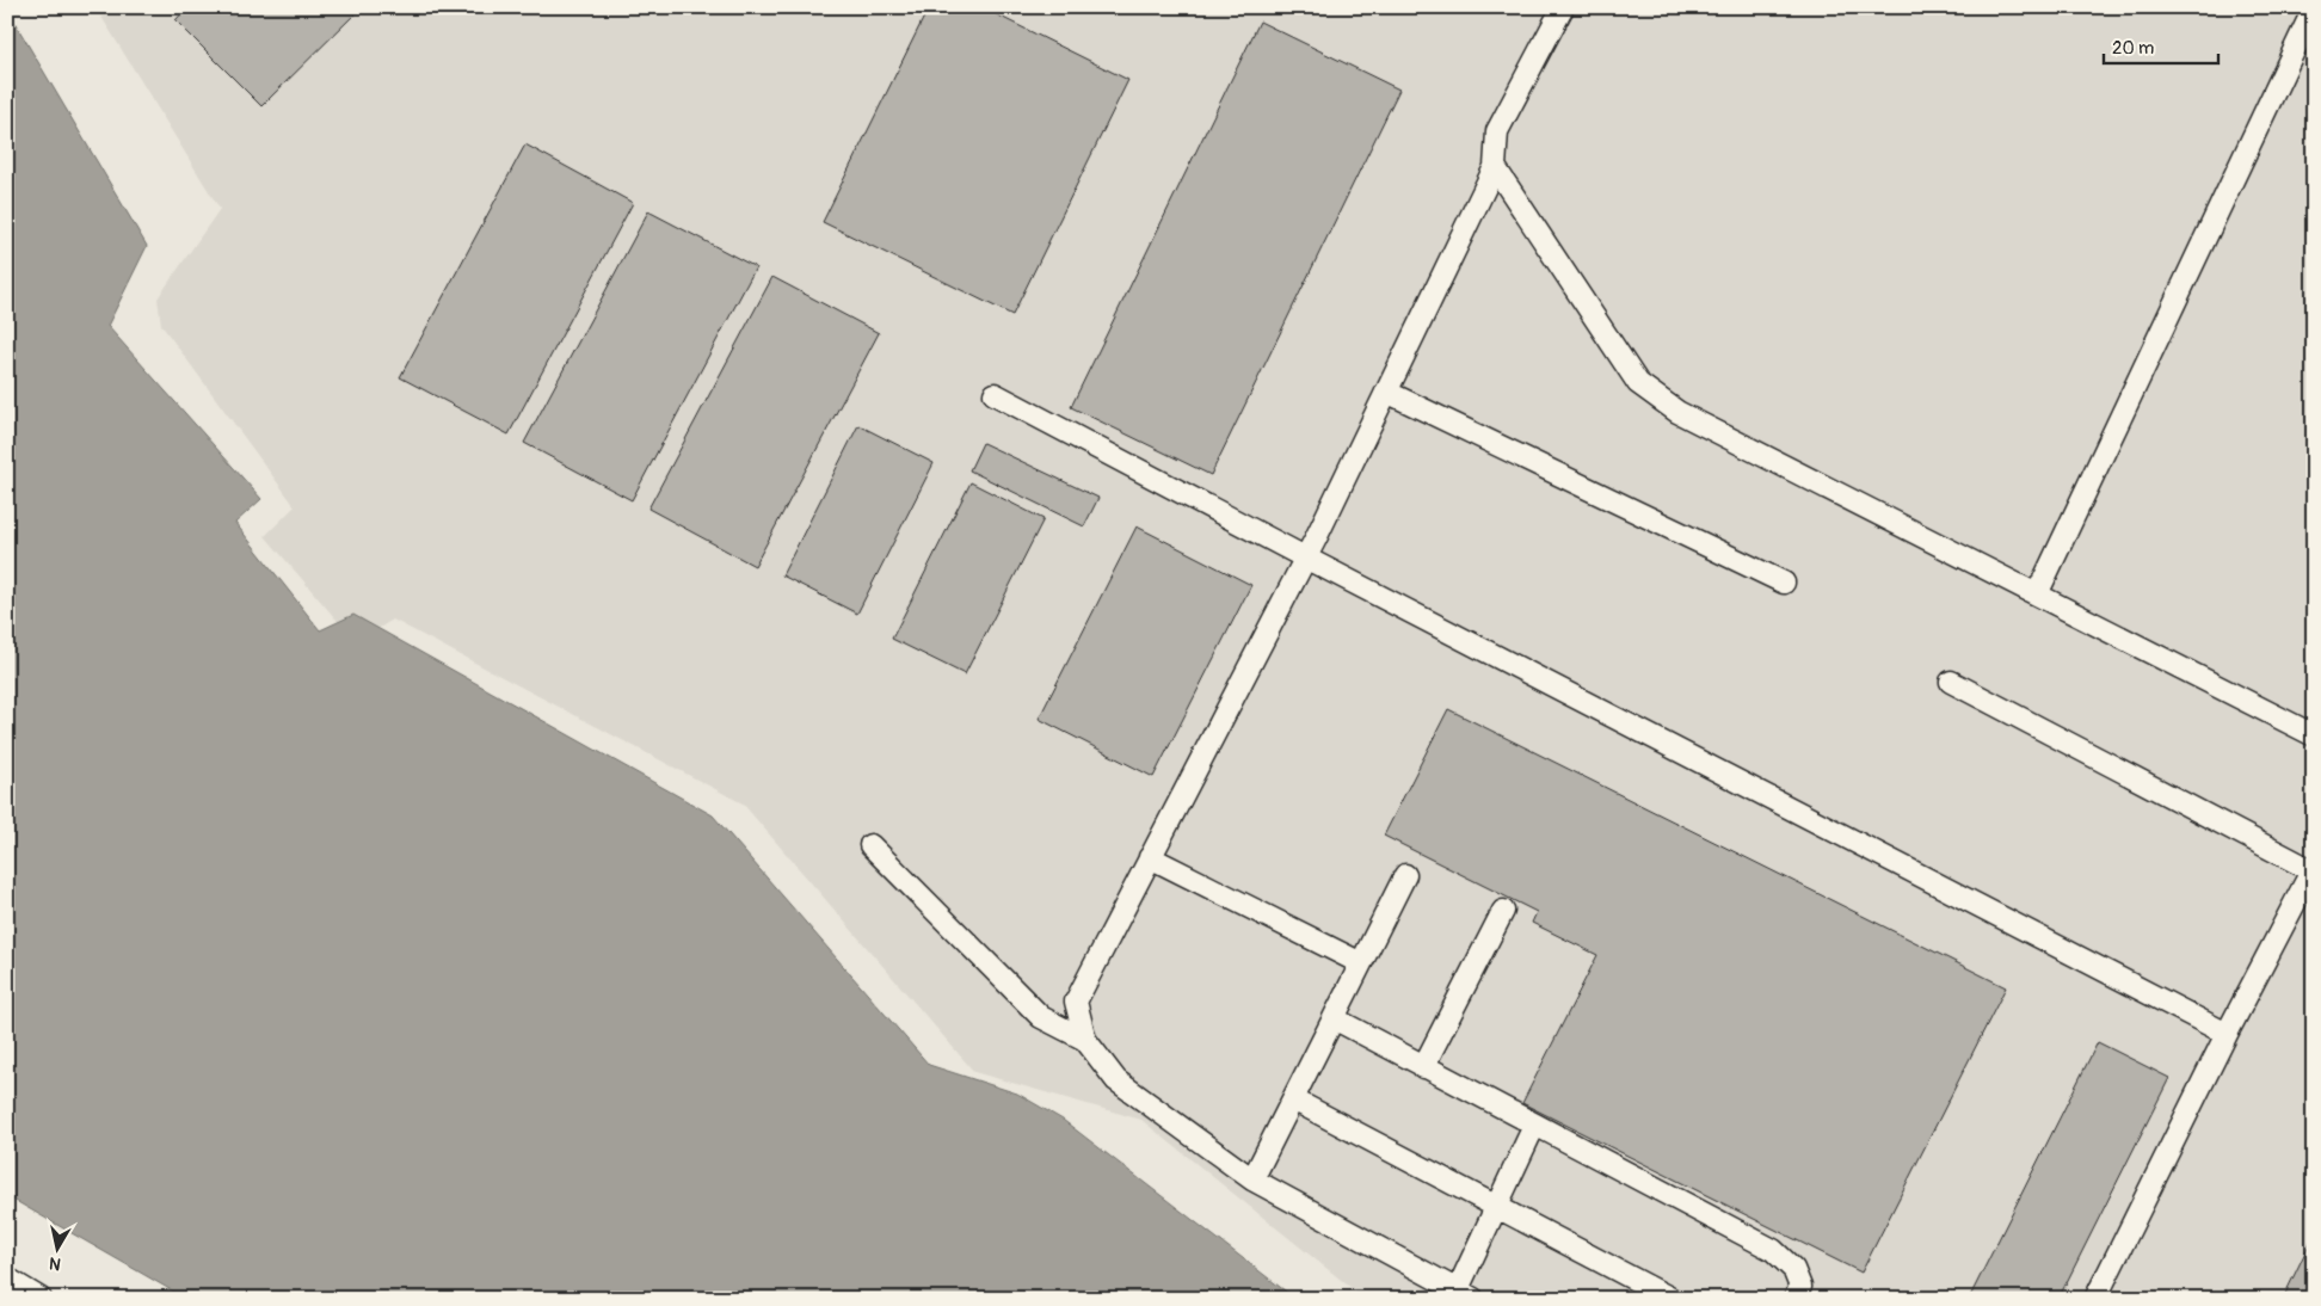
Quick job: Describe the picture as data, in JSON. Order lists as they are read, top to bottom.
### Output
{
  "scale_bar": "20 m",
  "north": "bottom"
}
